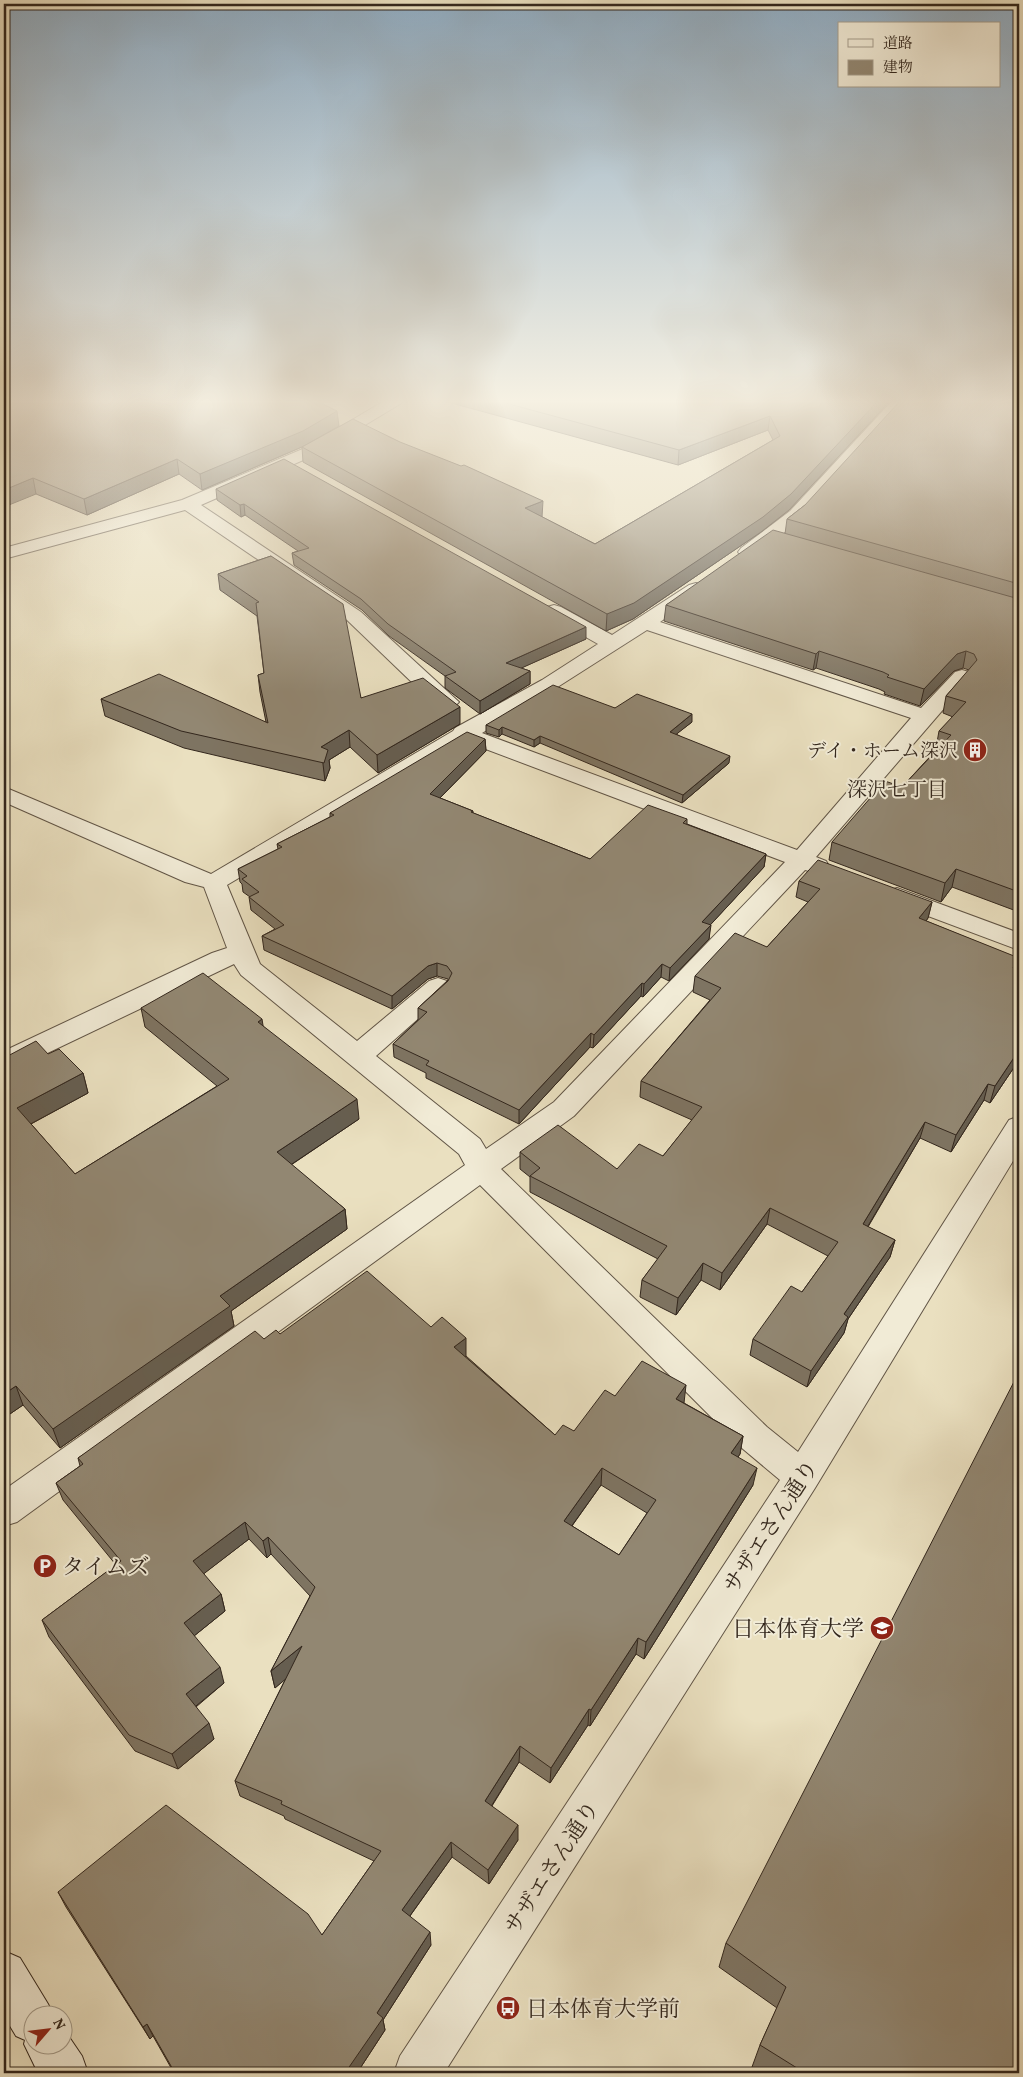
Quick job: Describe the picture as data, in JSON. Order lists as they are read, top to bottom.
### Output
{
  "streets": {
    "street": ["サザエさん通り"]
  },
  "districts": ["深沢七丁目"],
  "places": {
    "building": ["デイ・ホーム深沢"],
    "parking": ["タイムズ"],
    "school or university": ["日本体育大学"],
    "bus stop": ["日本体育大学前"]
  },
  "legend": ["道路", "建物"],
  "north": "top right"
}
